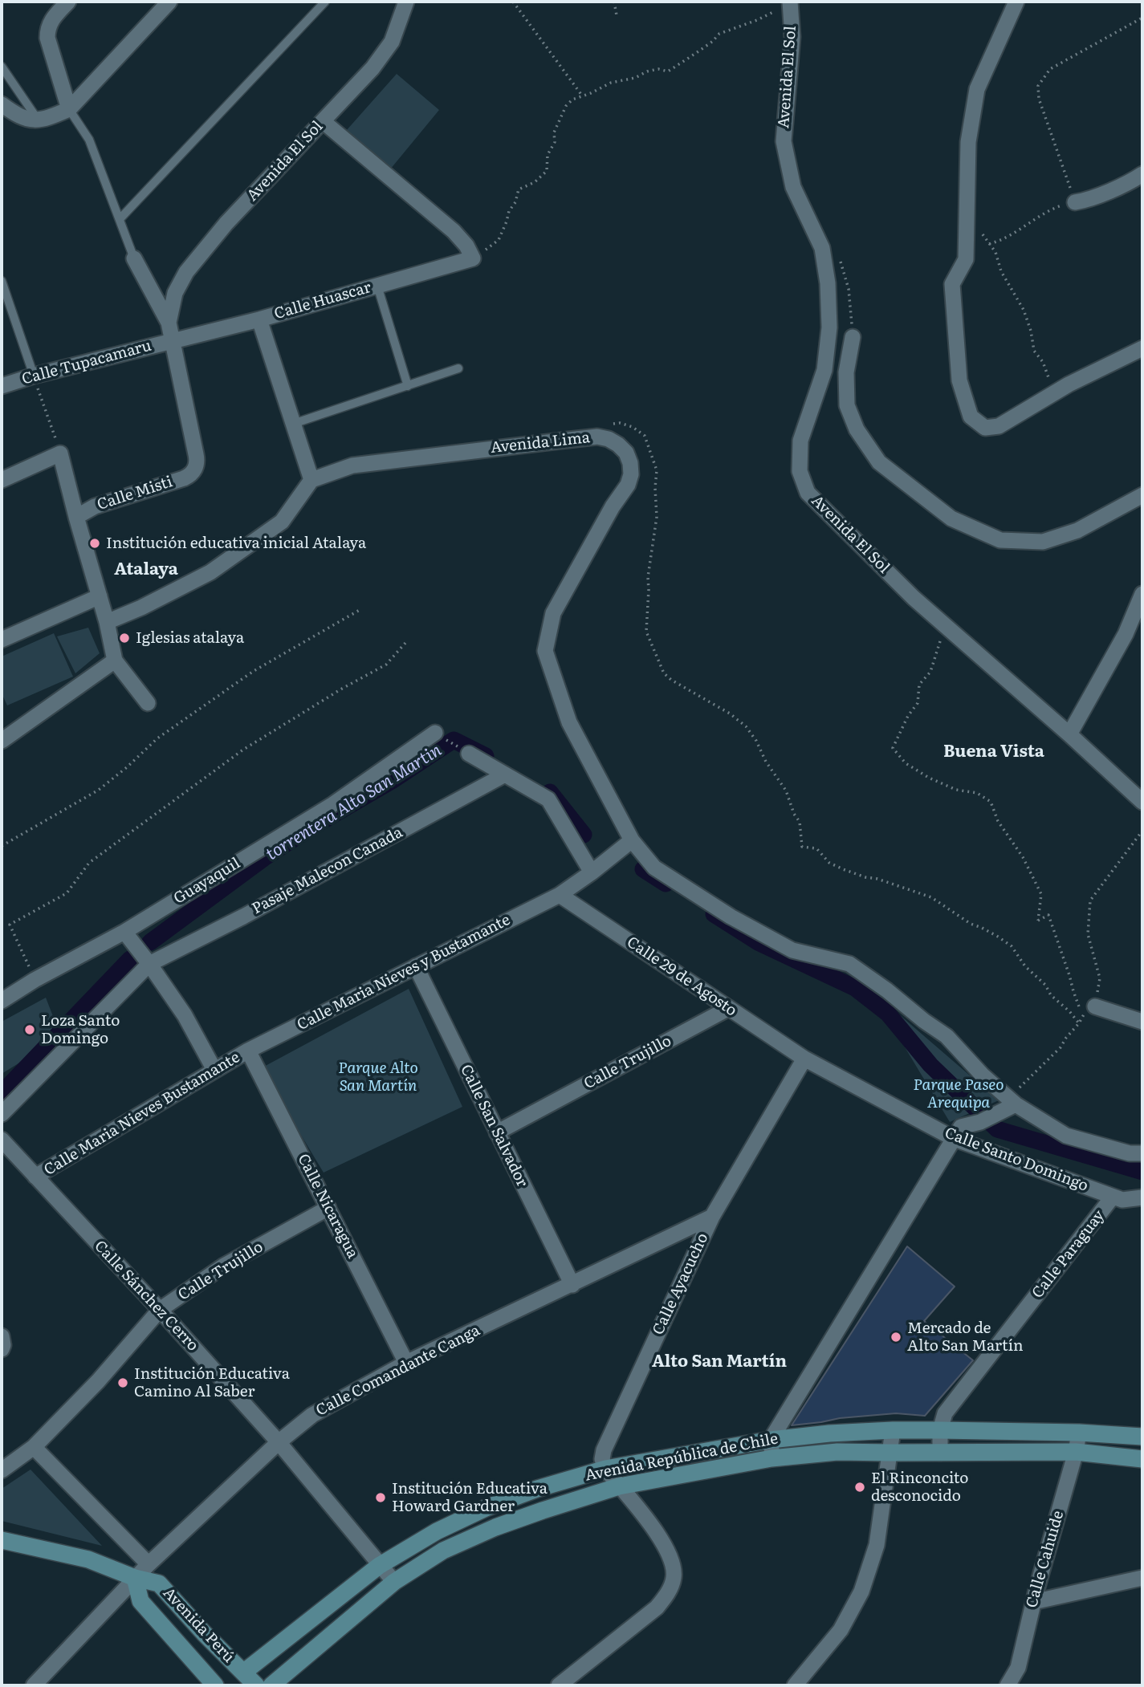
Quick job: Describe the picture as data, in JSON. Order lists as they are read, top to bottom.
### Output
{
  "streets": {
    "street": [
      "Avenida El Sol",
      "Calle Huascar",
      "Calle Tupacamaru",
      "Avenida Lima",
      "Calle Misti",
      "Pasaje Malecon Canada",
      "Guayaquil",
      "Calle Maria Nieves y Bustamante",
      "Calle 29 de Agosto",
      "Calle Trujillo",
      "Calle Maria Nieves Bustamante",
      "Calle San Salvador",
      "Calle Santo Domingo",
      "Calle Nicaragua",
      "Calle Paraguay",
      "Calle Ayacucho",
      "Calle Sánchez Cerro",
      "Calle Comandante Canga",
      "Avenida República de Chile",
      "Calle Cahuide",
      "Avenida Perú"
    ]
  },
  "crossings": [
    ["Calle Huascar", "Calle Tupacamaru"],
    ["Calle Huascar", "Calle Misti"],
    ["Calle Tupacamaru", "Calle Misti"],
    ["Calle Maria Nieves y Bustamante", "Calle 29 de Agosto"],
    ["Calle Maria Nieves y Bustamante", "Calle Maria Nieves Bustamante"],
    ["Calle Maria Nieves y Bustamante", "Calle San Salvador"],
    ["Calle Maria Nieves y Bustamante", "Calle Nicaragua"],
    ["Calle 29 de Agosto", "Calle Trujillo"],
    ["Calle 29 de Agosto", "Calle Santo Domingo"],
    ["Calle 29 de Agosto", "Calle Ayacucho"],
    ["Calle Trujillo", "Calle San Salvador"],
    ["Calle Trujillo", "Calle Nicaragua"],
    ["Calle Trujillo", "Calle Sánchez Cerro"],
    ["Calle Maria Nieves Bustamante", "Calle Nicaragua"],
    ["Calle Maria Nieves Bustamante", "Calle Sánchez Cerro"],
    ["Calle San Salvador", "Calle Comandante Canga"],
    ["Calle Santo Domingo", "Calle Paraguay"],
    ["Calle Santo Domingo", "Calle Ayacucho"],
    ["Calle Nicaragua", "Calle Comandante Canga"],
    ["Calle Paraguay", "Avenida República de Chile"],
    ["Calle Ayacucho", "Calle Comandante Canga"],
    ["Calle Ayacucho", "Avenida República de Chile"],
    ["Calle Sánchez Cerro", "Calle Comandante Canga"],
    ["Calle Sánchez Cerro", "Avenida República de Chile"],
    ["Calle Comandante Canga", "Avenida Perú"],
    ["Avenida República de Chile", "Calle Cahuide"],
    ["Avenida República de Chile", "Avenida Perú"]
  ],
  "districts": ["Atalaya", "Buena Vista", "Alto San Martín"],
  "water": ["torrentera Alto San Martin"],
  "parks": ["Parque Alto San Martín", "Parque Paseo Arequipa"],
  "places": [
    "Institución educativa inicial Atalaya",
    "Iglesias atalaya",
    "Loza Santo Domingo",
    "Mercado de Alto San Martín",
    "Institución Educativa Camino Al Saber",
    "El Rinconcito desconocido",
    "Institución Educativa Howard Gardner"
  ]
}
